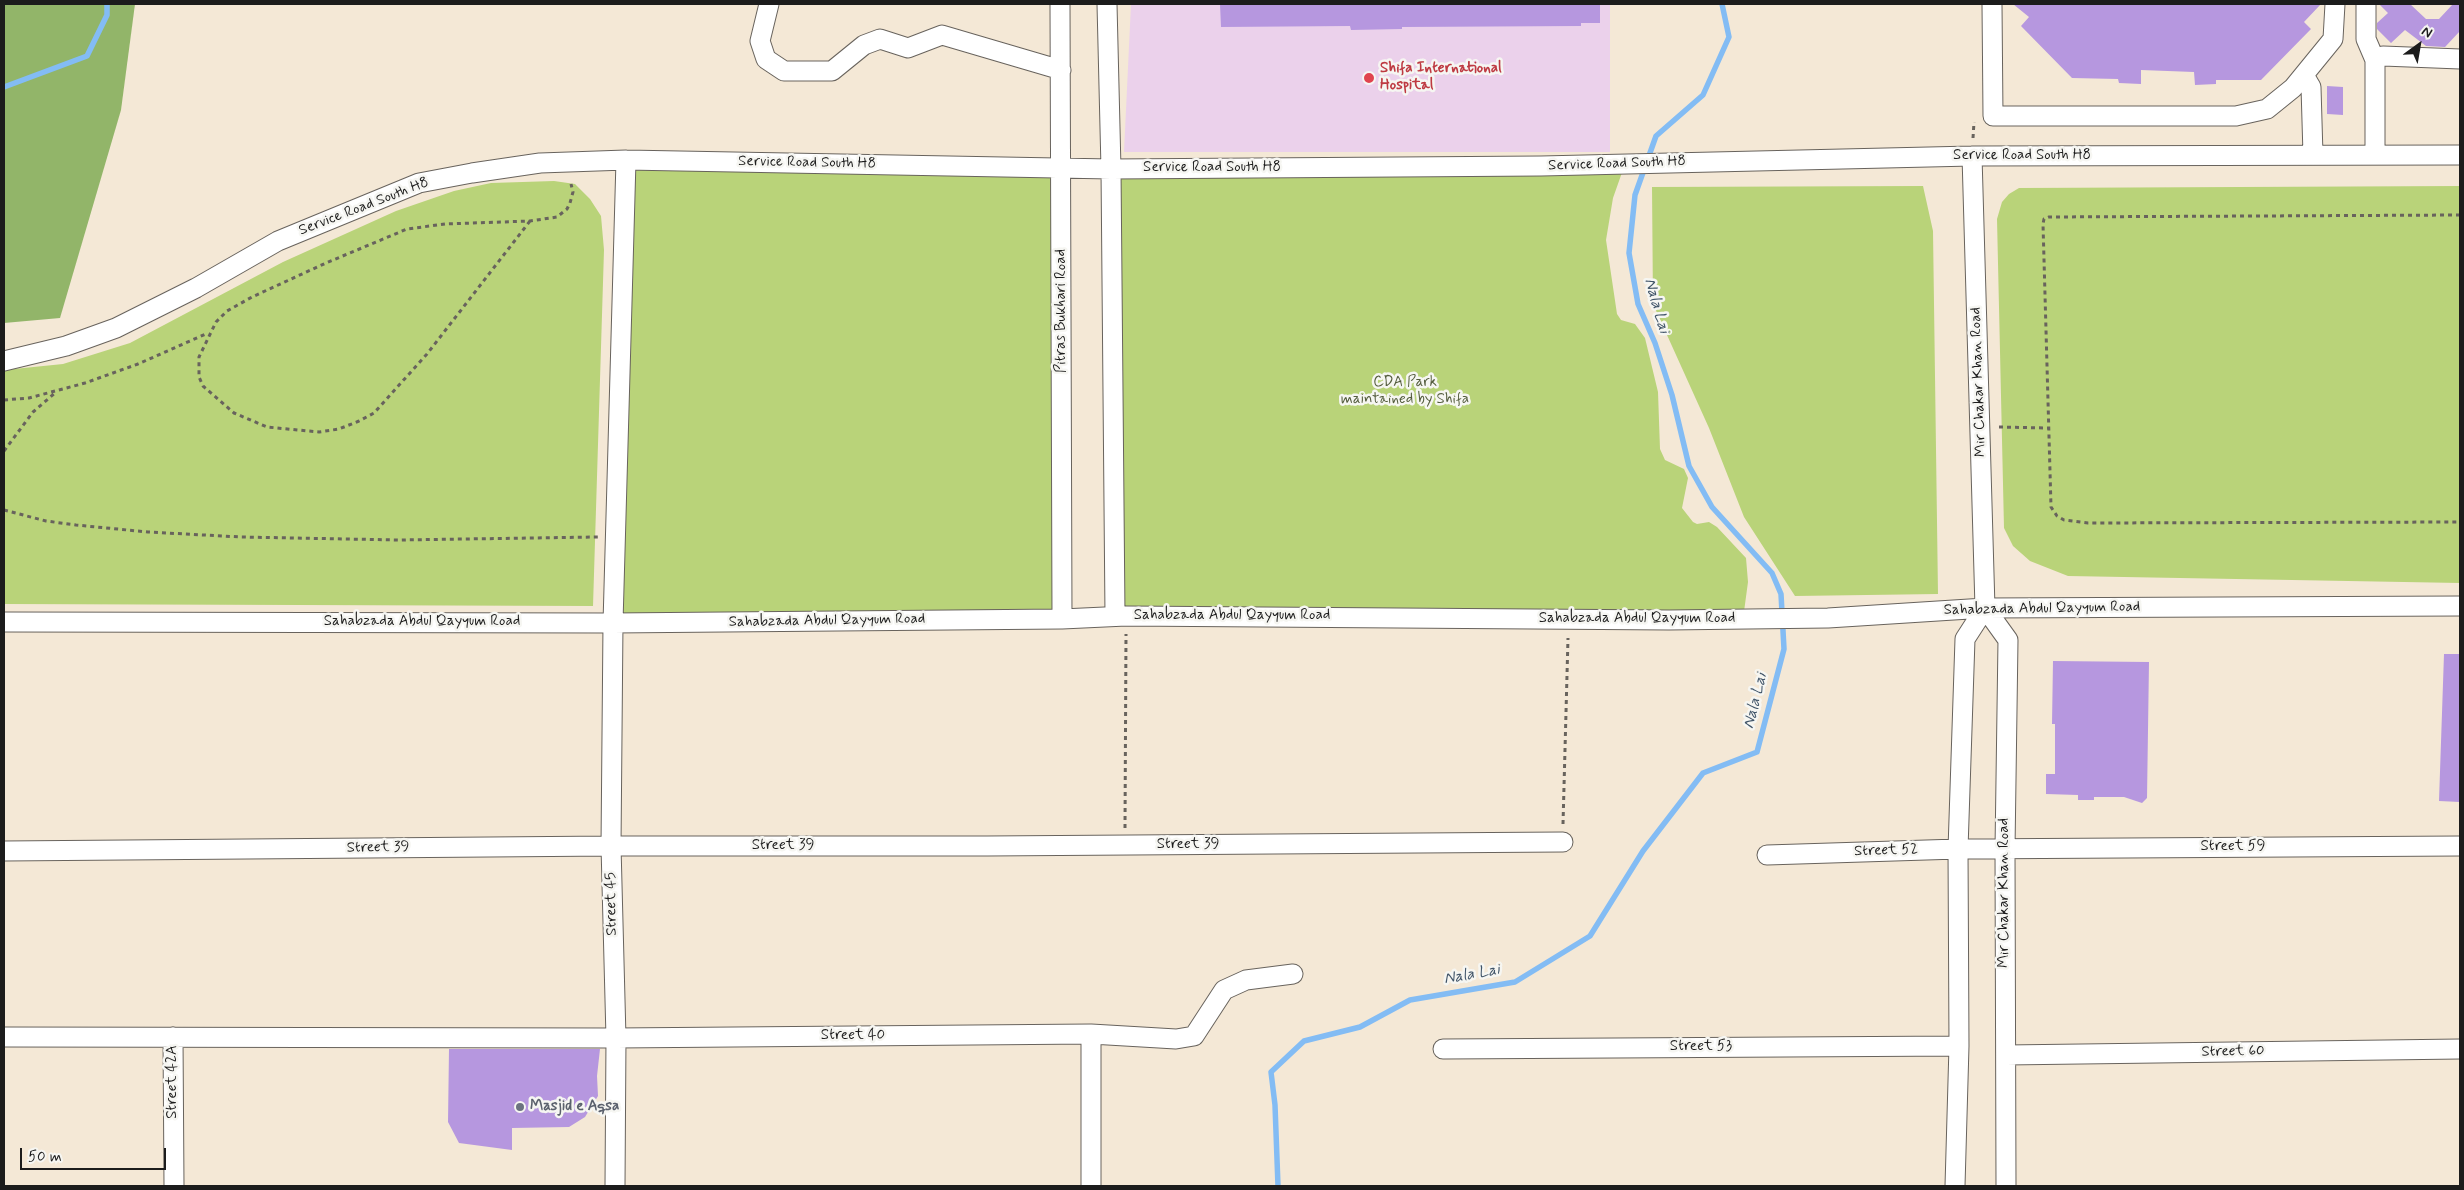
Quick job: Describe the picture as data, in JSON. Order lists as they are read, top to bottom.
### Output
{
  "streets": {
    "street": [
      "Service Road South H8",
      "Pitras Bukhari Road",
      "Mir Chakar Khan Road",
      "Sahabzada Abdul Qayyum Road",
      "Street 39",
      "Street 59",
      "Street 52",
      "Street 45",
      "Street 40",
      "Street 53",
      "Street 60",
      "Street 42A"
    ]
  },
  "crossings": [
    ["Service Road South H8", "Pitras Bukhari Road"],
    ["Service Road South H8", "Mir Chakar Khan Road"],
    ["Service Road South H8", "Street 45"],
    ["Pitras Bukhari Road", "Sahabzada Abdul Qayyum Road"],
    ["Mir Chakar Khan Road", "Sahabzada Abdul Qayyum Road"],
    ["Mir Chakar Khan Road", "Street 59"],
    ["Mir Chakar Khan Road", "Street 52"],
    ["Mir Chakar Khan Road", "Street 60"],
    ["Sahabzada Abdul Qayyum Road", "Street 45"],
    ["Street 39", "Street 45"],
    ["Street 59", "Street 52"],
    ["Street 45", "Street 40"],
    ["Street 40", "Street 42A"]
  ],
  "water": ["Nala Lai"],
  "parks": ["CDA Park maintained by Shifa"],
  "places": ["Shifa International Hospital", "Masjid e Aqsa"],
  "scale_bar": "50 m",
  "north": "top right"
}
